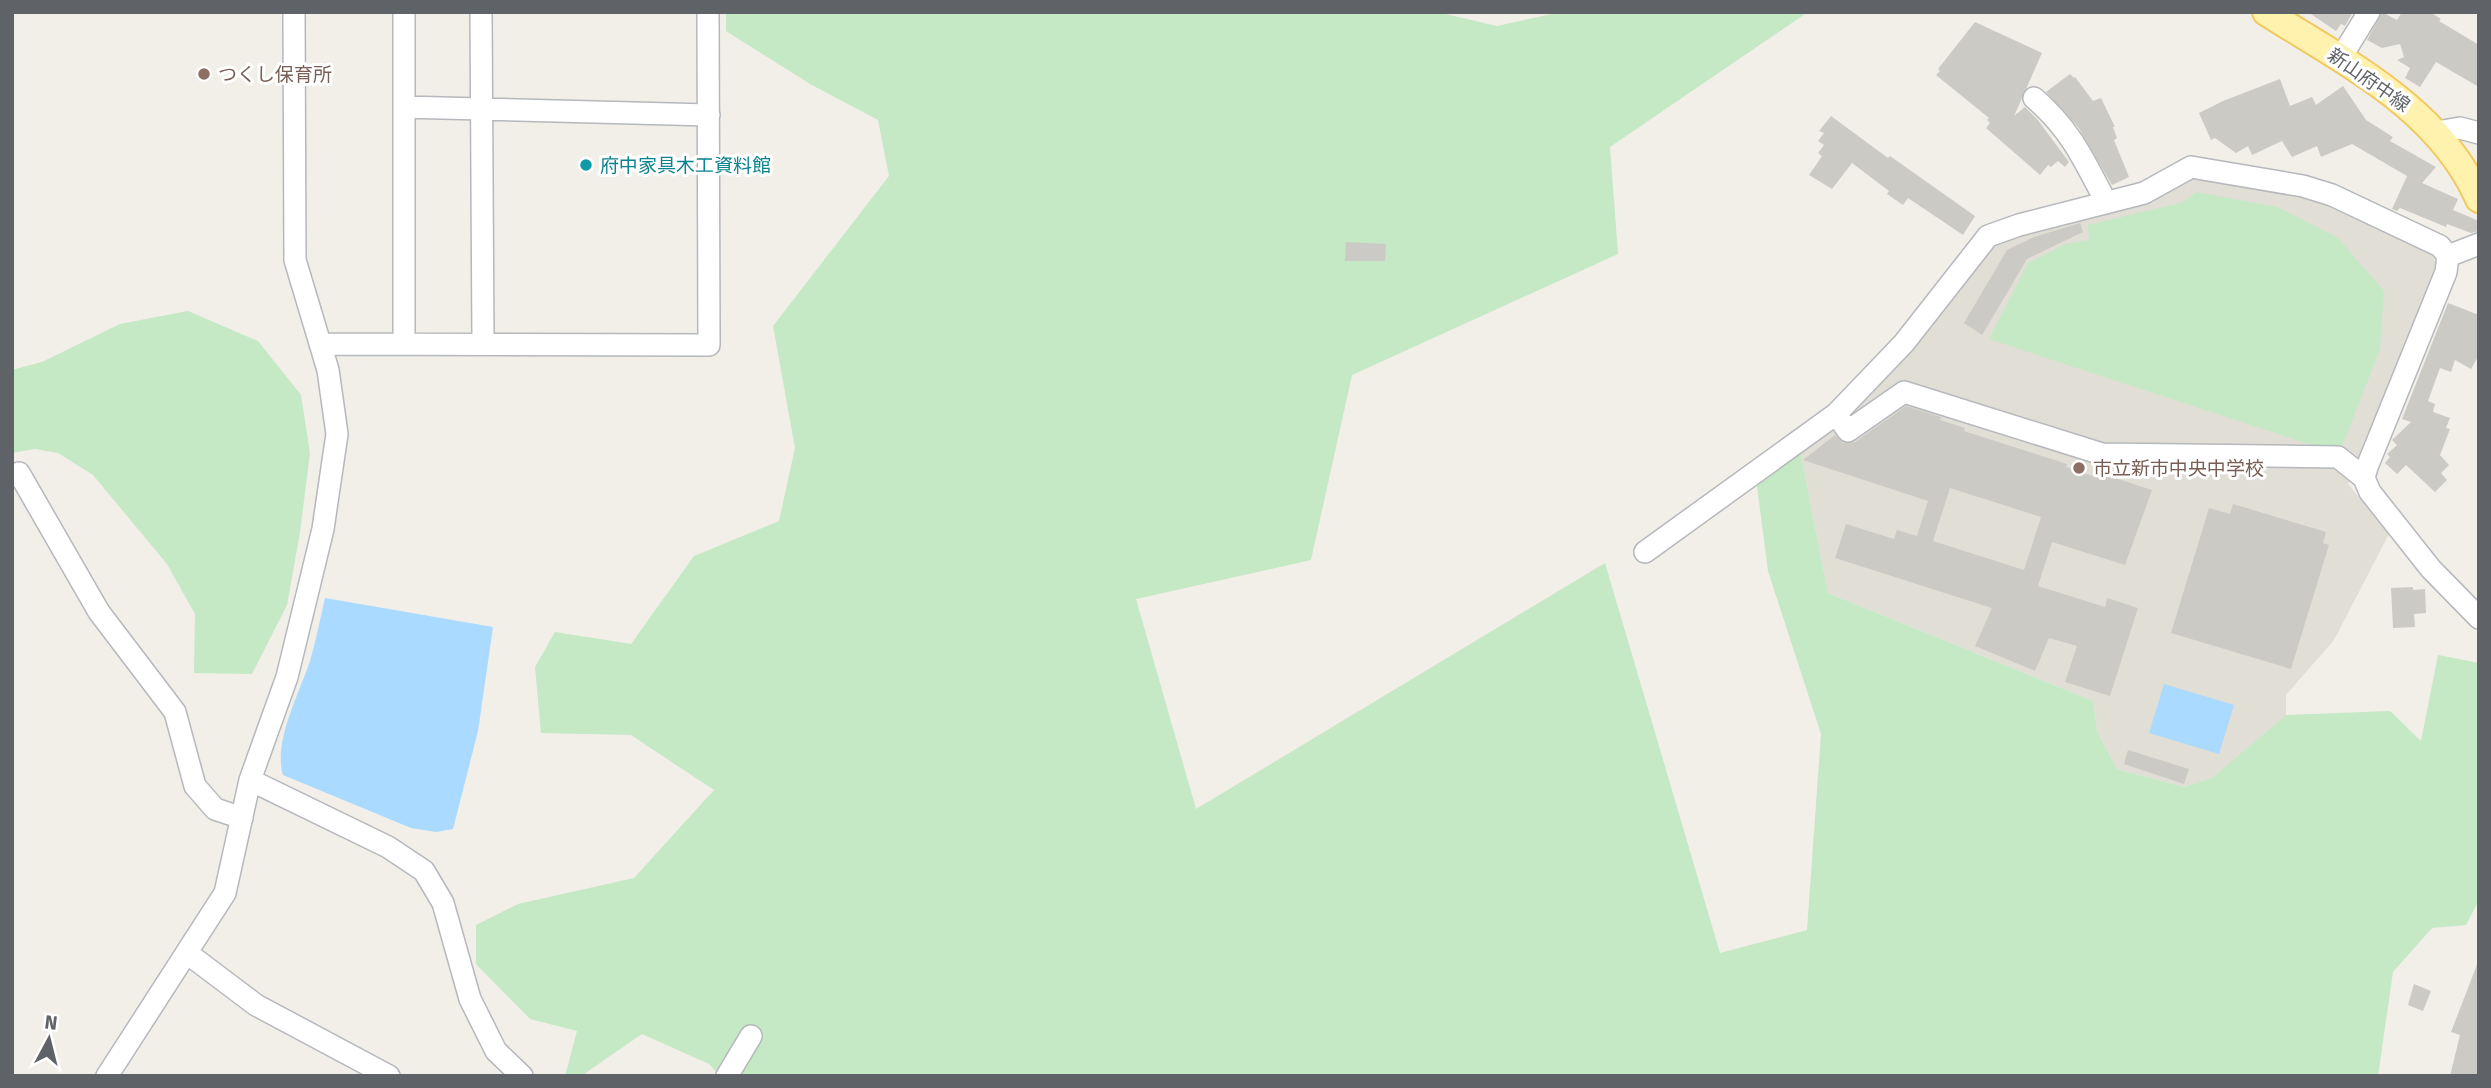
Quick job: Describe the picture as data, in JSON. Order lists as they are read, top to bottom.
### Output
{
  "streets": {
    "main road": ["新山府中線"]
  },
  "places": ["つくし保育所", "府中家具木工資料館", "市立新市中央中学校"],
  "north": "top"
}
